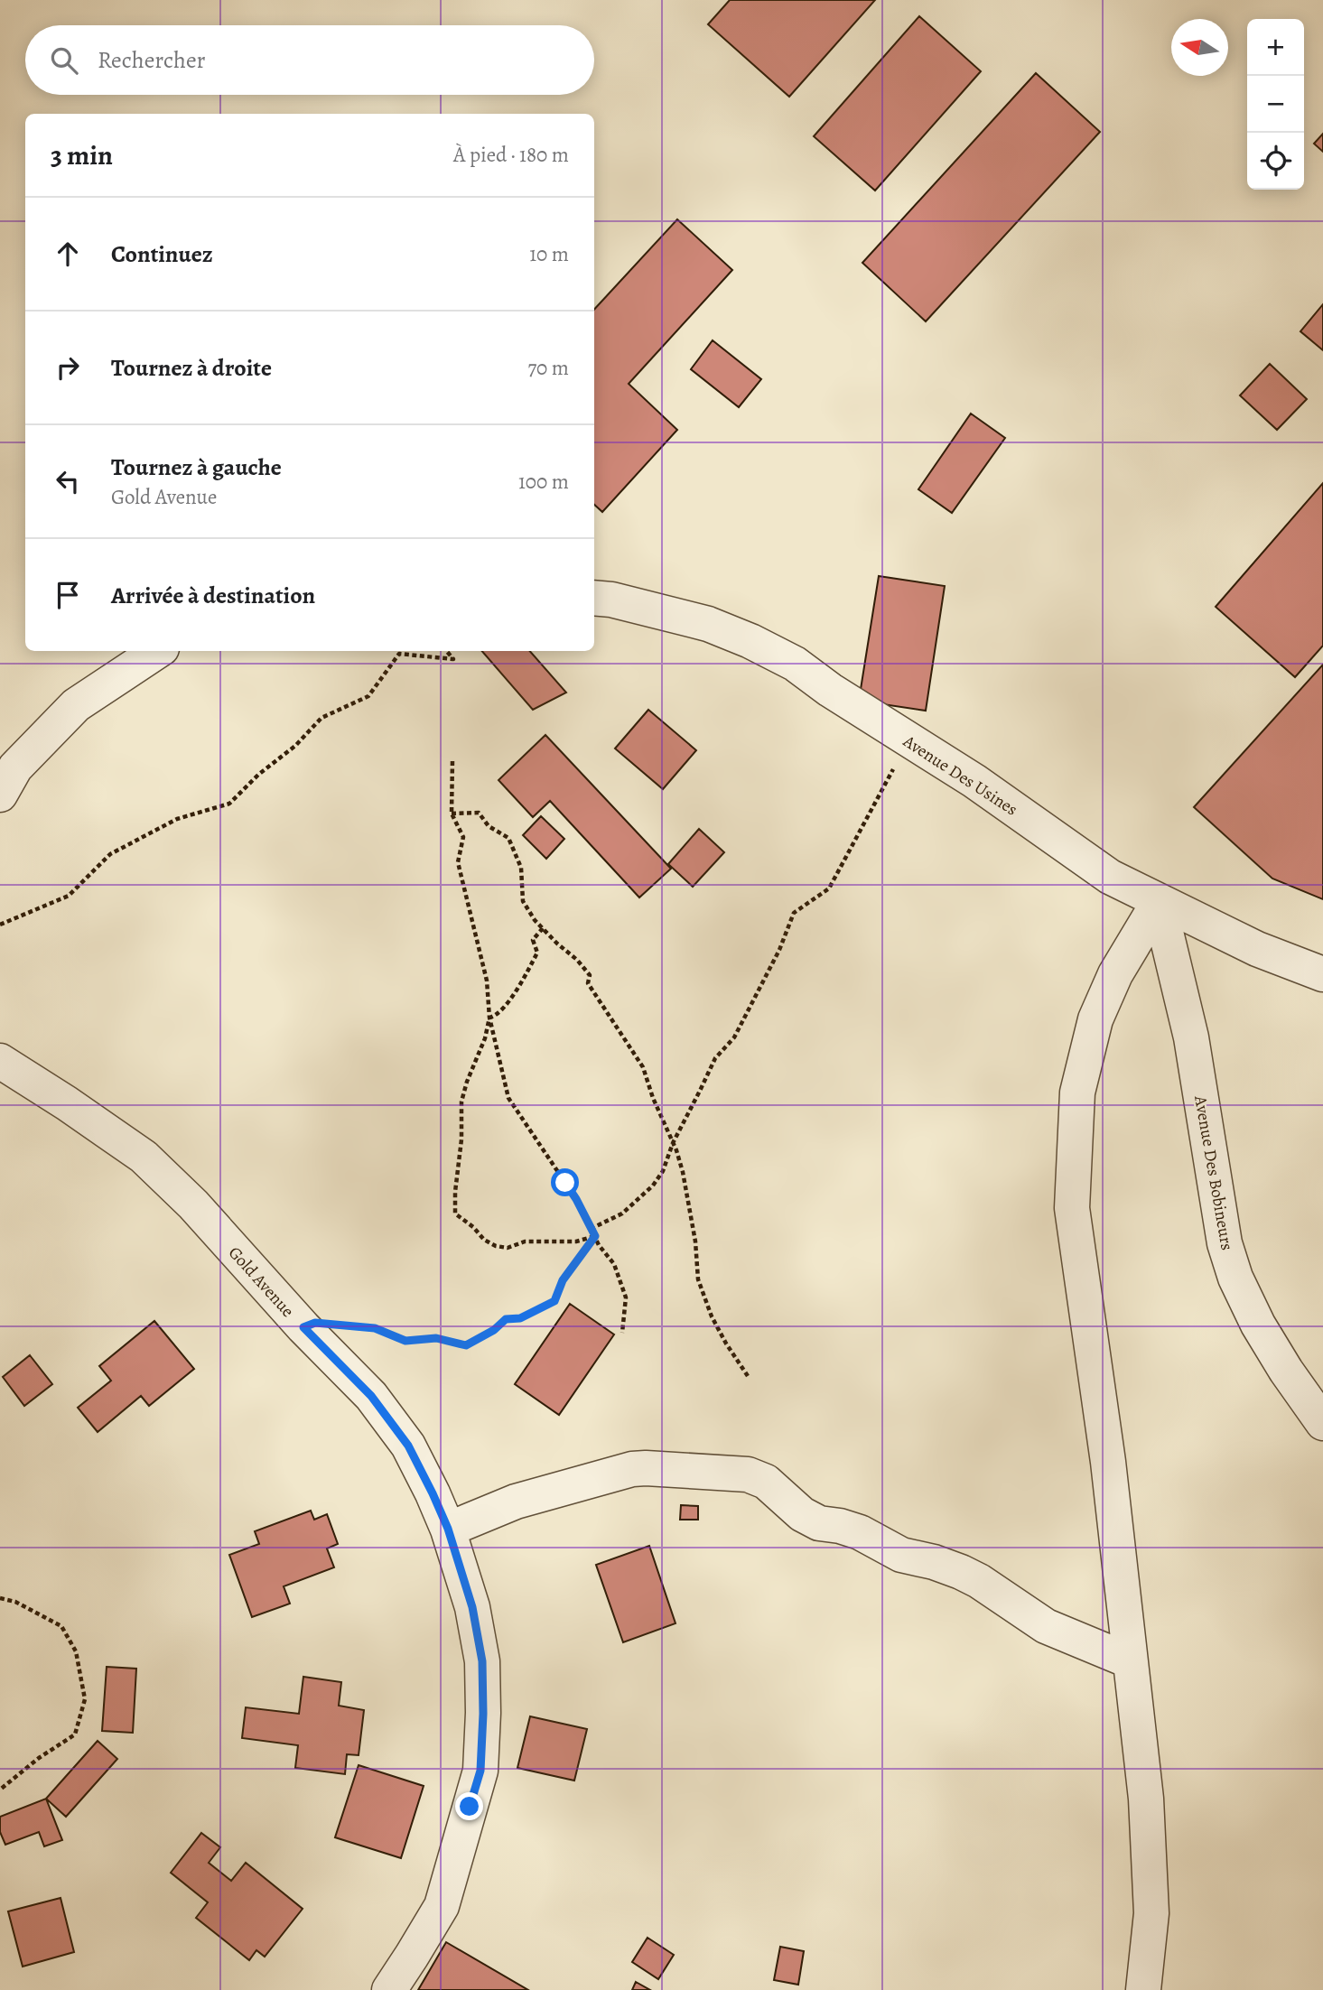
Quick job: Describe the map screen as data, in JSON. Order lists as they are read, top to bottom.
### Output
{
  "streets": {
    "street": ["Avenue Des Usines", "Avenue Des Bobineurs", "Gold Avenue"]
  },
  "crossings": [
    ["Avenue Des Usines", "Avenue Des Bobineurs"]
  ],
  "north": "left",
  "page": {
    "map_buttons": ["+", "−"],
    "search": "Rechercher",
    "heading": ["3 min", "À pied · 180 m"],
    "list": [
      ["Continuez", "10 m"],
      ["Tournez à droite", "70 m"],
      ["Tournez à gauche", "Gold Avenue", "100 m"],
      "Arrivée à destination"
    ]
  }
}
